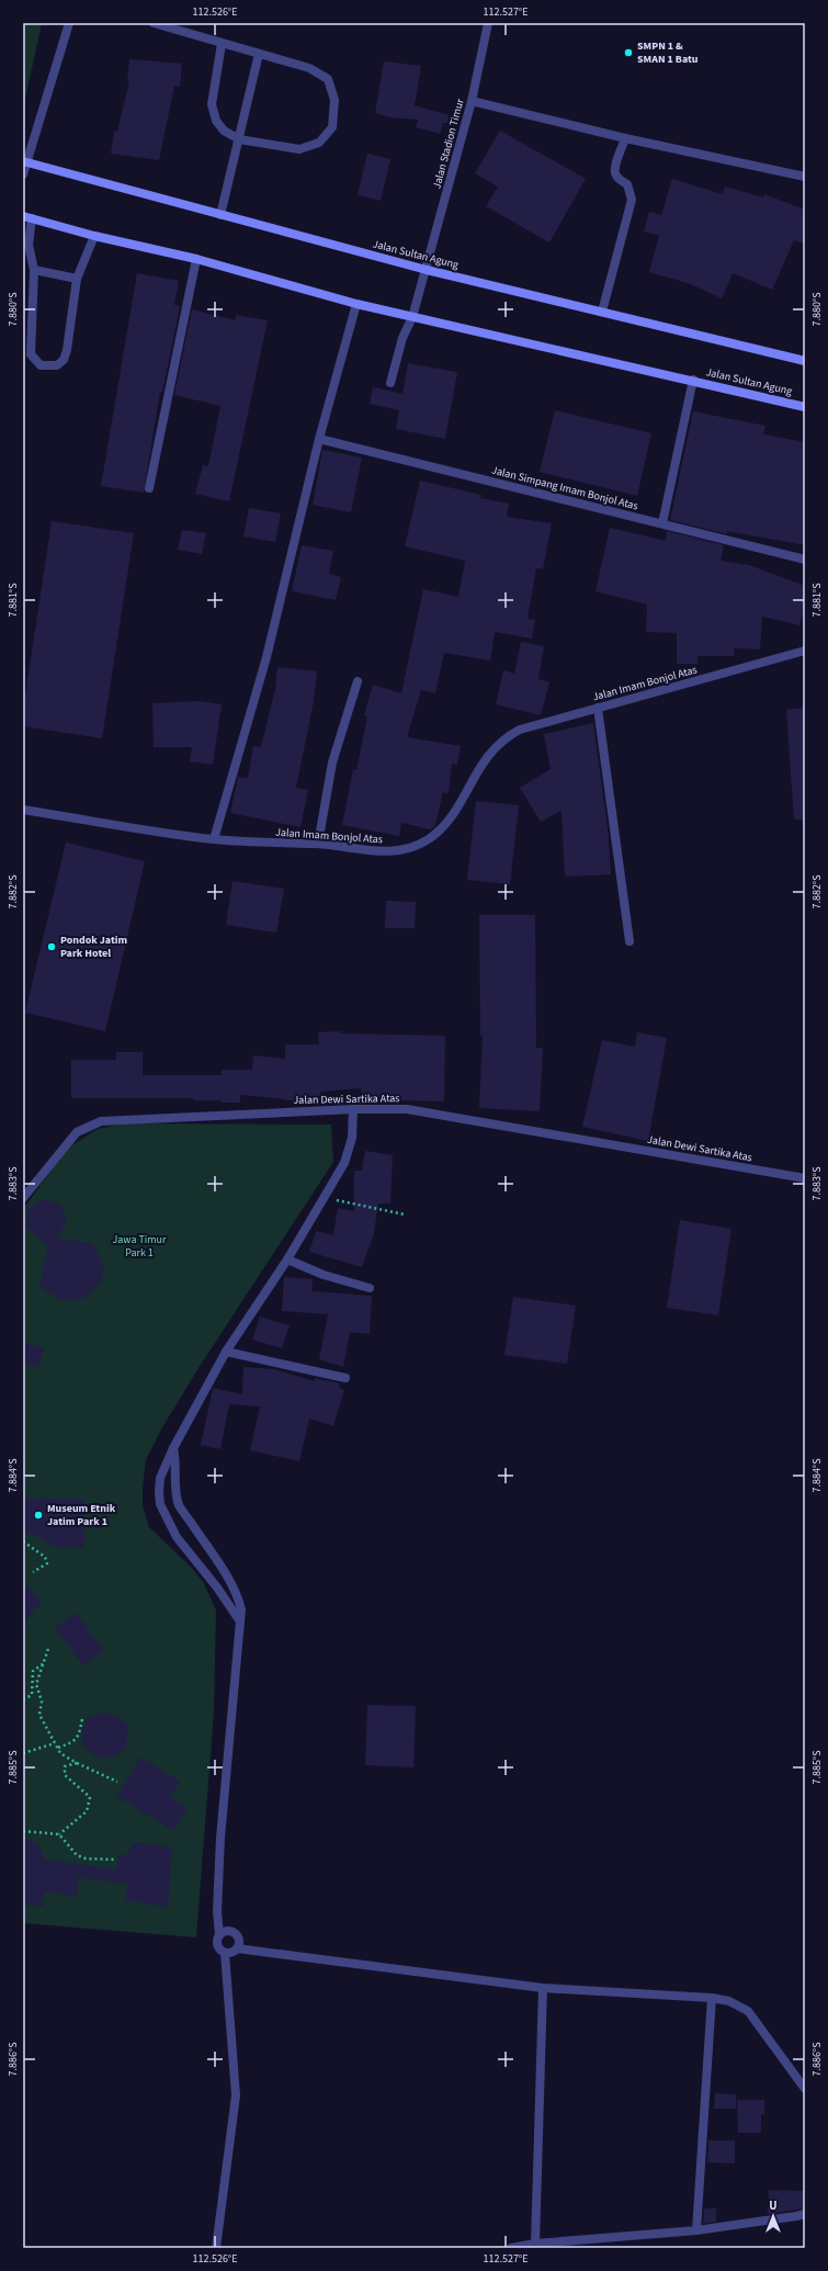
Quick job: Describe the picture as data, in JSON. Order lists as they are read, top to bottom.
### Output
{
  "streets": {
    "main road": ["Jalan Sultan Agung"],
    "street": [
      "Jalan Stadion Timur",
      "Jalan Simpang Imam Bonjol Atas",
      "Jalan Imam Bonjol Atas",
      "Jalan Dewi Sartika Atas"
    ]
  },
  "crossings": [
    ["Jalan Stadion Timur", "Jalan Sultan Agung"]
  ],
  "parks": ["Jawa Timur Park 1"],
  "places": ["SMPN 1 & SMAN 1 Batu", "Pondok Jatim Park Hotel", "Museum Etnik Jatim Park 1"],
  "north": "top",
  "coordinates": [
    "112.526°E",
    "112.527°E",
    "7.880°S",
    "7.881°S",
    "7.882°S",
    "7.883°S",
    "7.884°S",
    "7.885°S",
    "7.886°S"
  ]
}
